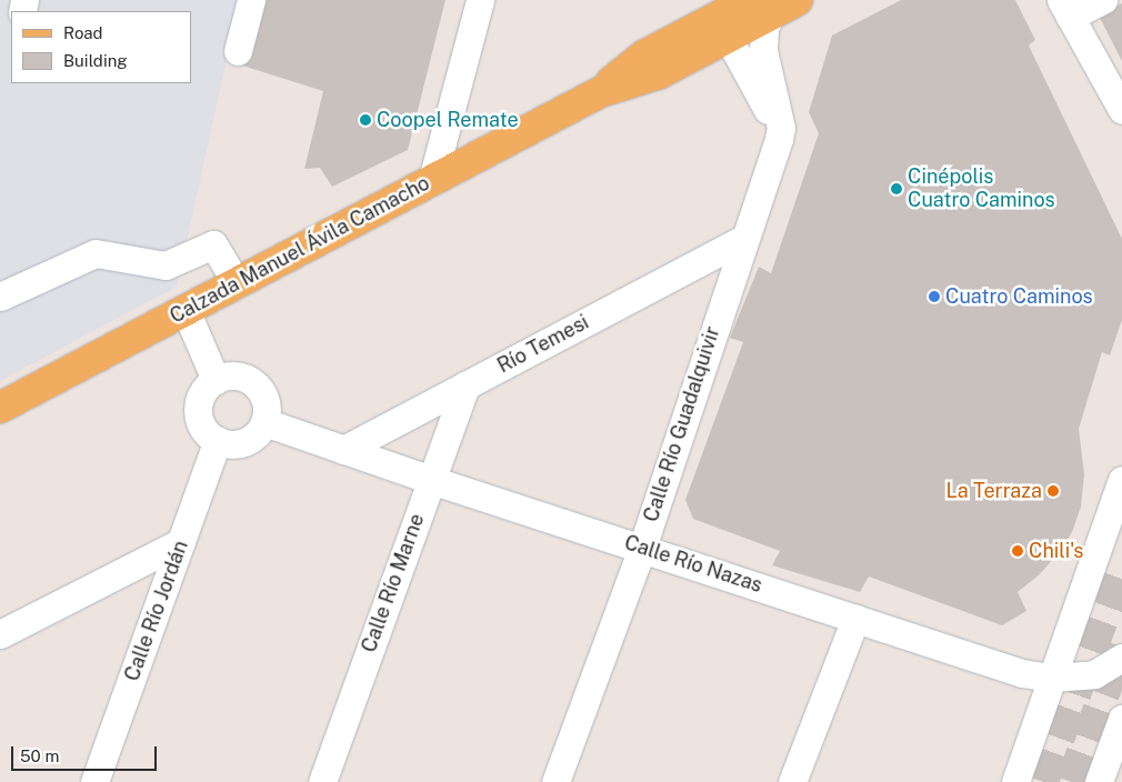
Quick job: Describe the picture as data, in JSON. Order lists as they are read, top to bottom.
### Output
{
  "streets": {
    "main road": ["Calzada Manuel Ávila Camacho"],
    "street": [
      "Río Temesi",
      "Calle Río Guadalquivir",
      "Calle Río Nazas",
      "Calle Río Marne",
      "Calle Río Jordán"
    ]
  },
  "crossings": [
    ["Río Temesi", "Calle Río Guadalquivir"],
    ["Río Temesi", "Calle Río Nazas"],
    ["Río Temesi", "Calle Río Marne"],
    ["Calle Río Guadalquivir", "Calle Río Nazas"],
    ["Calle Río Nazas", "Calle Río Marne"],
    ["Calle Río Nazas", "Calle Río Jordán"]
  ],
  "places": [
    "Coopel Remate",
    "Cinépolis Cuatro Caminos",
    "Cuatro Caminos",
    "La Terraza",
    "Chili's"
  ],
  "legend": ["Road", "Building"],
  "scale_bar": "50 m"
}
